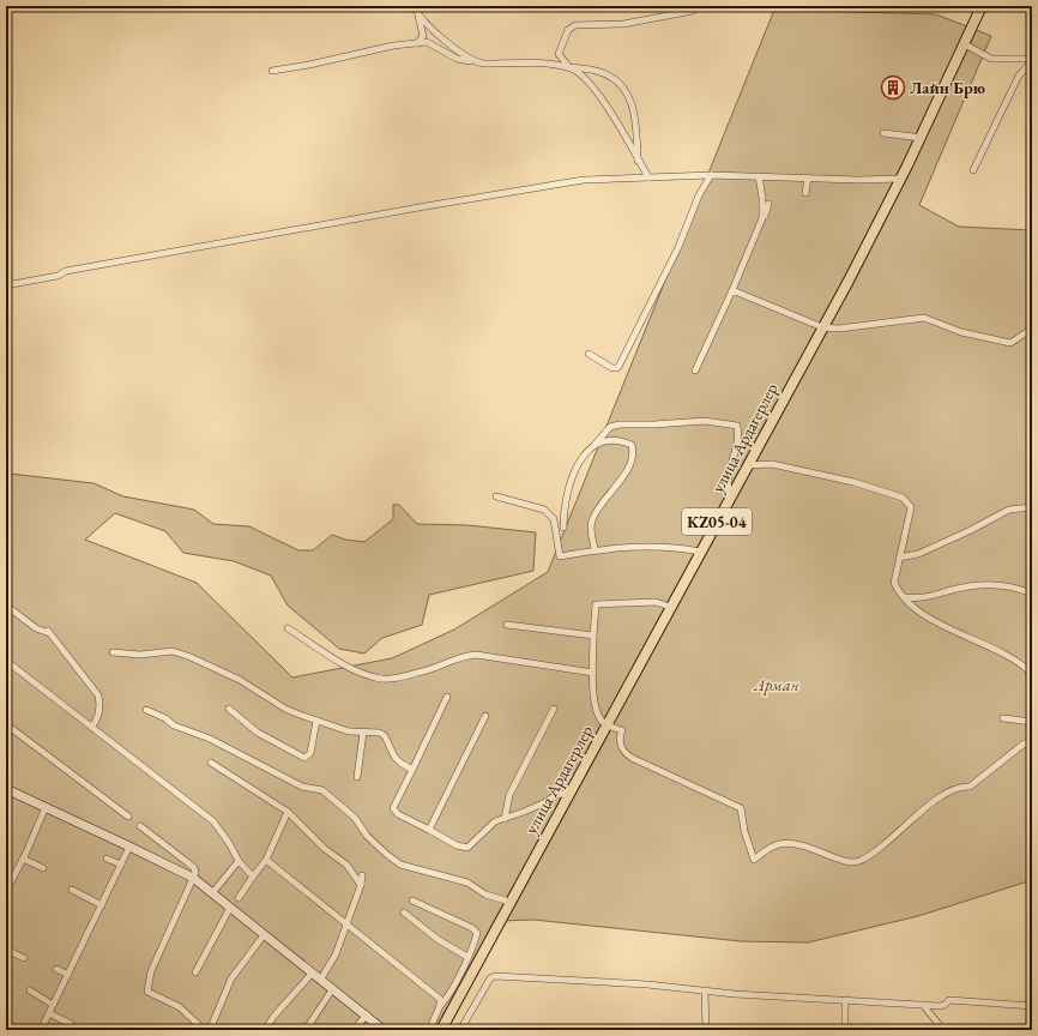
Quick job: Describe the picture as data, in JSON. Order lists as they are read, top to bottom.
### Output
{
  "streets": {
    "main road": ["улица Ардагерлер", "KZ05-04"]
  },
  "parks": ["Арман"],
  "places": {
    "building": ["Лайн Брю"]
  }
}
